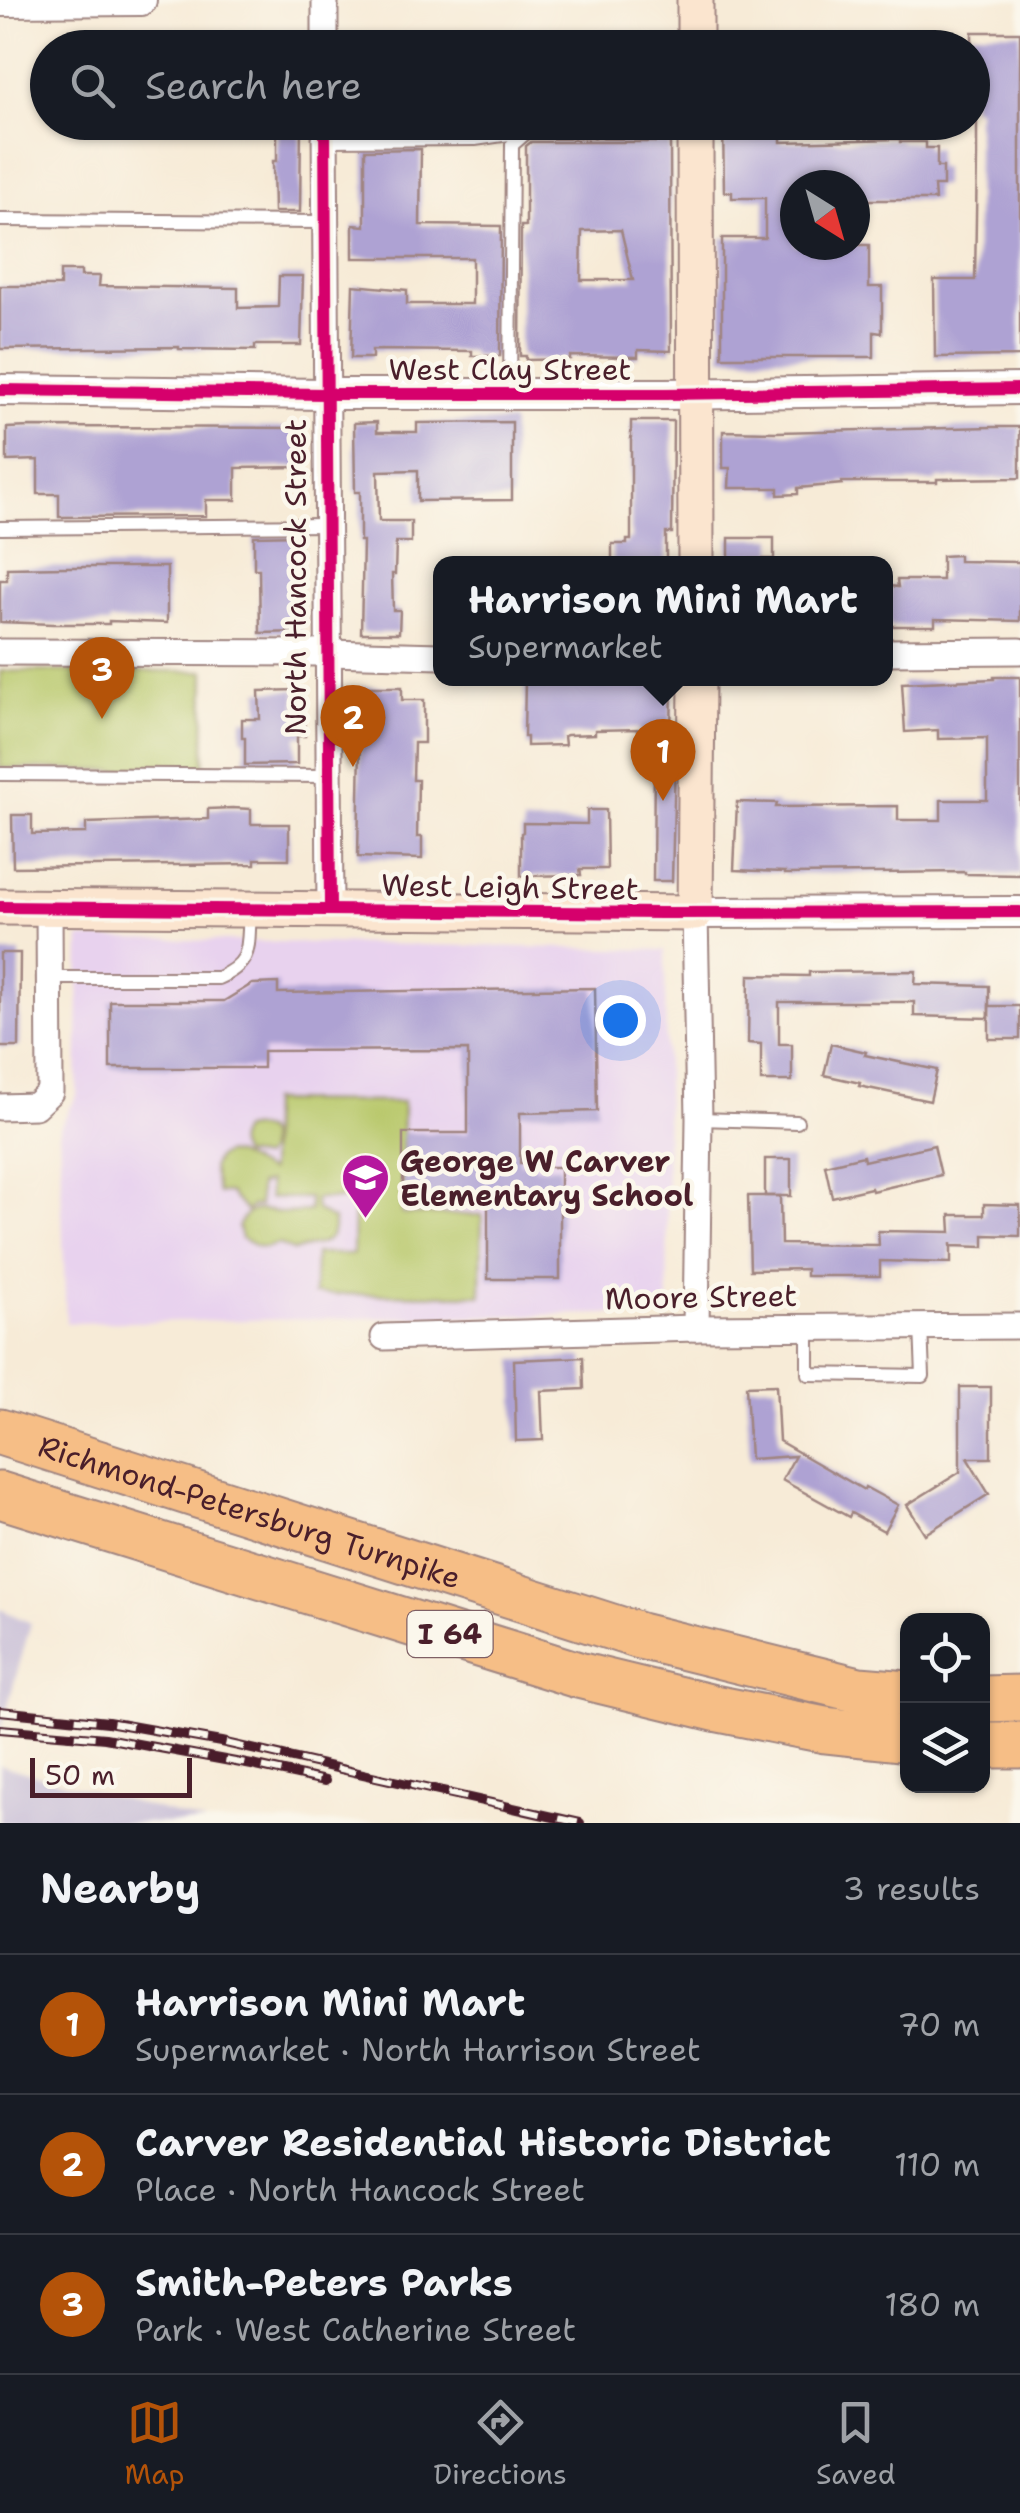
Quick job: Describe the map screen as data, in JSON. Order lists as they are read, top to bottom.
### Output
{
  "streets": {
    "highway": ["Richmond-Petersburg Turnpike", "I 64"],
    "main road": ["West Leigh Street"],
    "street": ["West Clay Street", "North Hancock Street", "Moore Street"]
  },
  "crossings": [
    ["West Clay Street", "North Hancock Street"],
    ["North Hancock Street", "West Leigh Street"]
  ],
  "places": {
    "school or university": ["George W Carver Elementary School"]
  },
  "scale_bar": "50 m",
  "north": "bottom right",
  "page": {
    "search": "Search here",
    "popup": ["Harrison Mini Mart", "Supermarket"],
    "pins": ["3", "2", "1"],
    "scale": "50 m",
    "heading": ["Nearby", "3 results"],
    "list": [
      {
        "mark": "1",
        "name": "Harrison Mini Mart",
        "note": "Supermarket · North Harrison Street",
        "value": "70 m"
      },
      {
        "mark": "2",
        "name": "Carver Residential Historic District",
        "note": "Place · North Hancock Street",
        "value": "110 m"
      },
      {
        "mark": "3",
        "name": "Smith-Peters Parks",
        "note": "Park · West Catherine Street",
        "value": "180 m"
      }
    ],
    "nav": ["Map", "Directions", "Saved"]
  }
}
